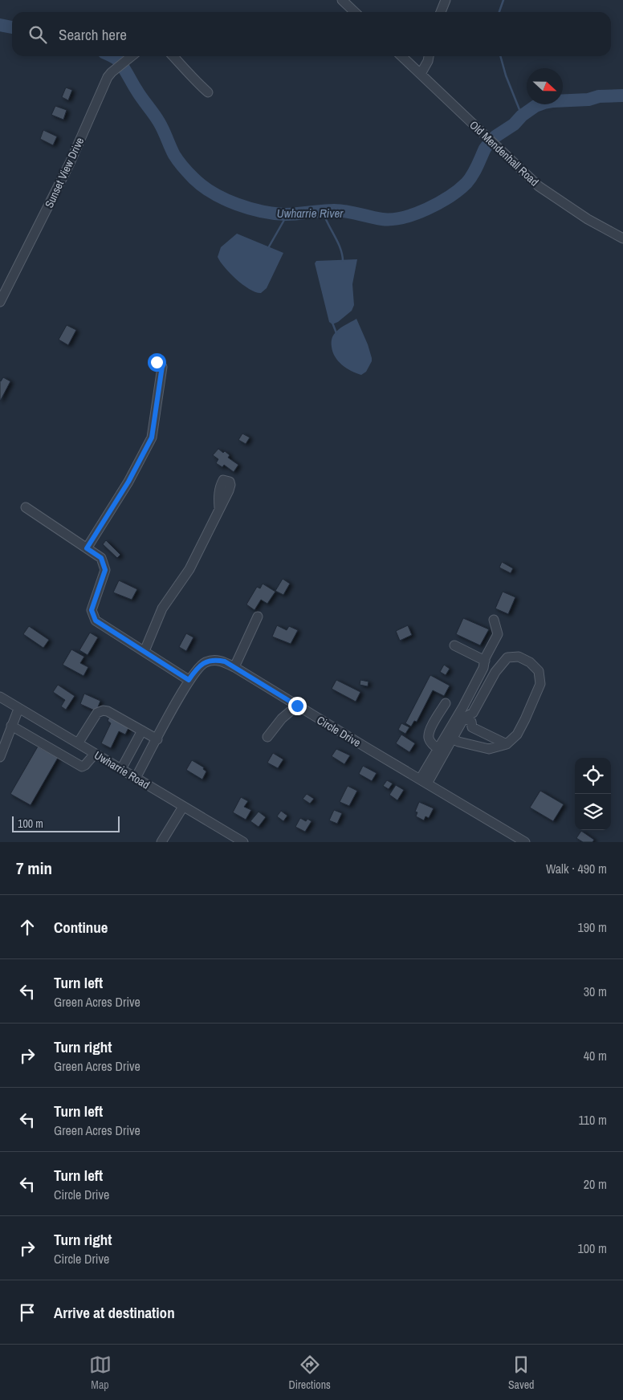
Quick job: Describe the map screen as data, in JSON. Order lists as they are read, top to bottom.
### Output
{
  "streets": {
    "street": [
      "Old Mendenhall Road",
      "Sunset View Drive",
      "Circle Drive",
      "Uwharrie Road"
    ]
  },
  "crossings": [
    ["Circle Drive", "Uwharrie Road"]
  ],
  "water": ["Uwharrie River"],
  "scale_bar": "100 m",
  "north": "right",
  "page": {
    "search": "Search here",
    "scale": "100 m",
    "heading": ["7 min", "Walk · 490 m"],
    "list": [
      ["Continue", "190 m"],
      ["Turn left", "Green Acres Drive", "30 m"],
      ["Turn right", "Green Acres Drive", "40 m"],
      ["Turn left", "Green Acres Drive", "110 m"],
      ["Turn left", "Circle Drive", "20 m"],
      ["Turn right", "Circle Drive", "100 m"],
      "Arrive at destination"
    ],
    "nav": ["Map", "Directions", "Saved"]
  }
}
